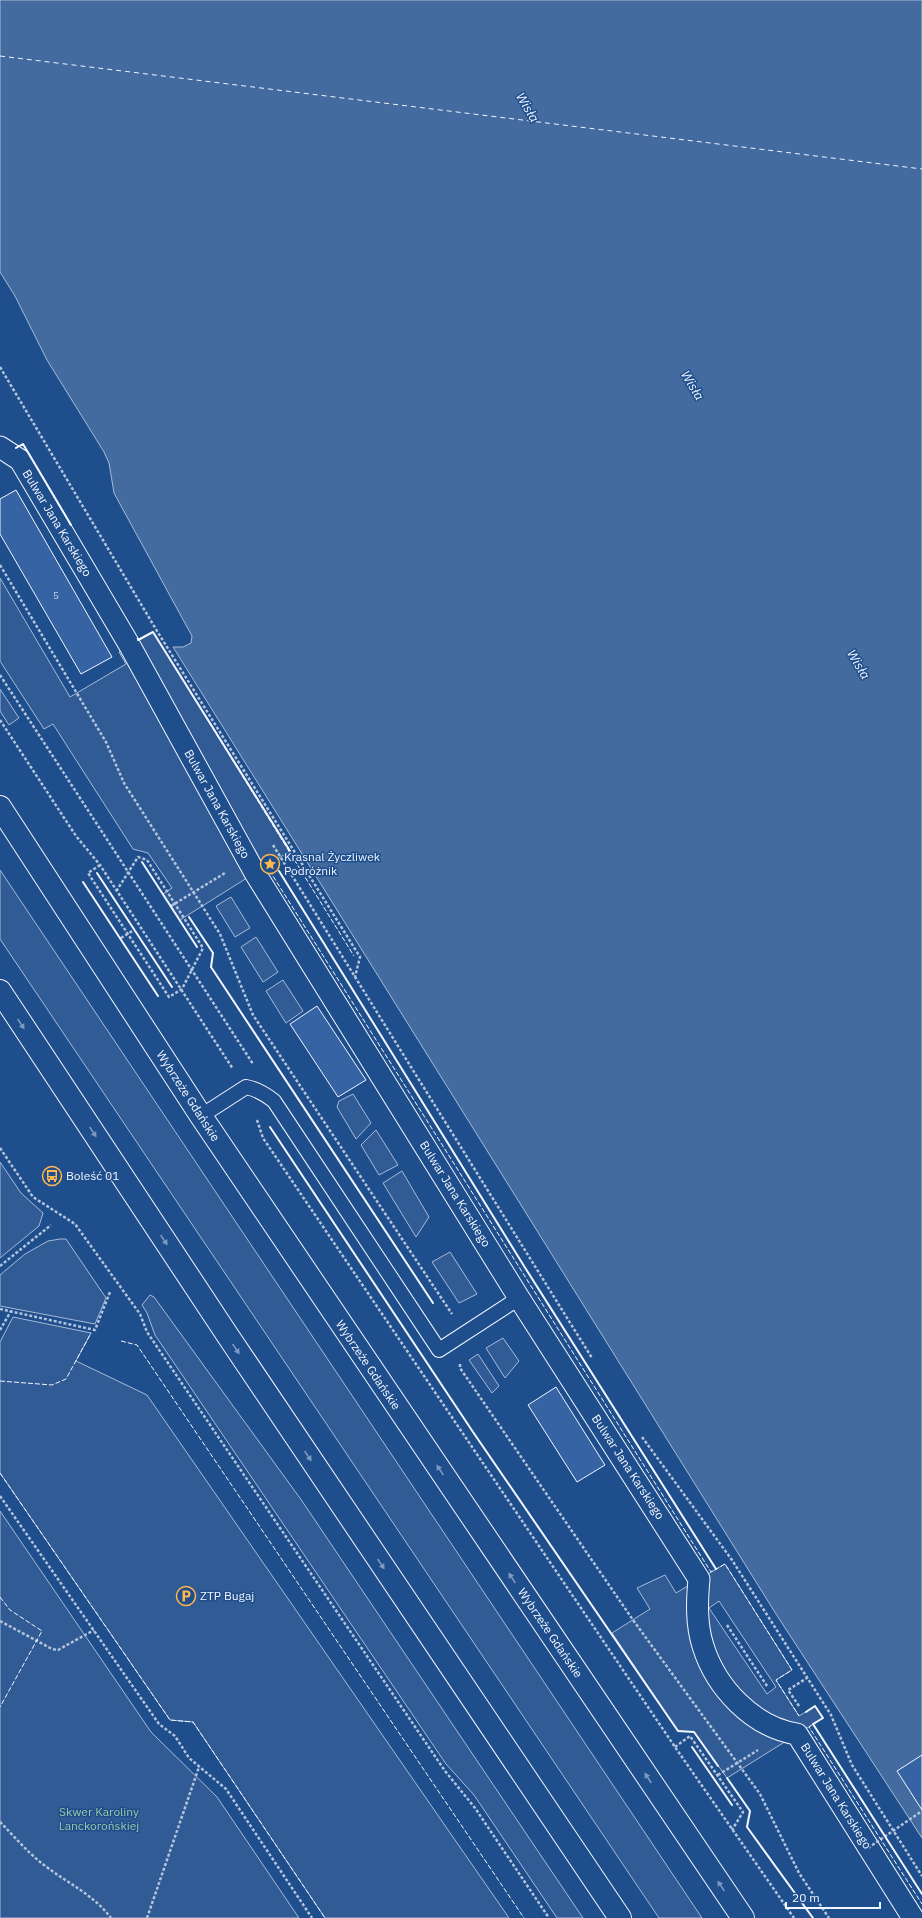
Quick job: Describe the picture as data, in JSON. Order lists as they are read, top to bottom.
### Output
{
  "streets": {
    "main road": ["Wybrzeże Gdańskie"],
    "street": ["Bulwar Jana Karskiego"]
  },
  "water": ["Wisła"],
  "parks": ["Skwer Karoliny Lanckorońskiej"],
  "places": {
    "place": ["Krasnal Życzliwek Podróżnik"],
    "bus stop": ["Boleść 01"],
    "parking": ["ZTP Bugaj"]
  },
  "house_numbers": ["5"],
  "scale_bar": "20 m"
}
